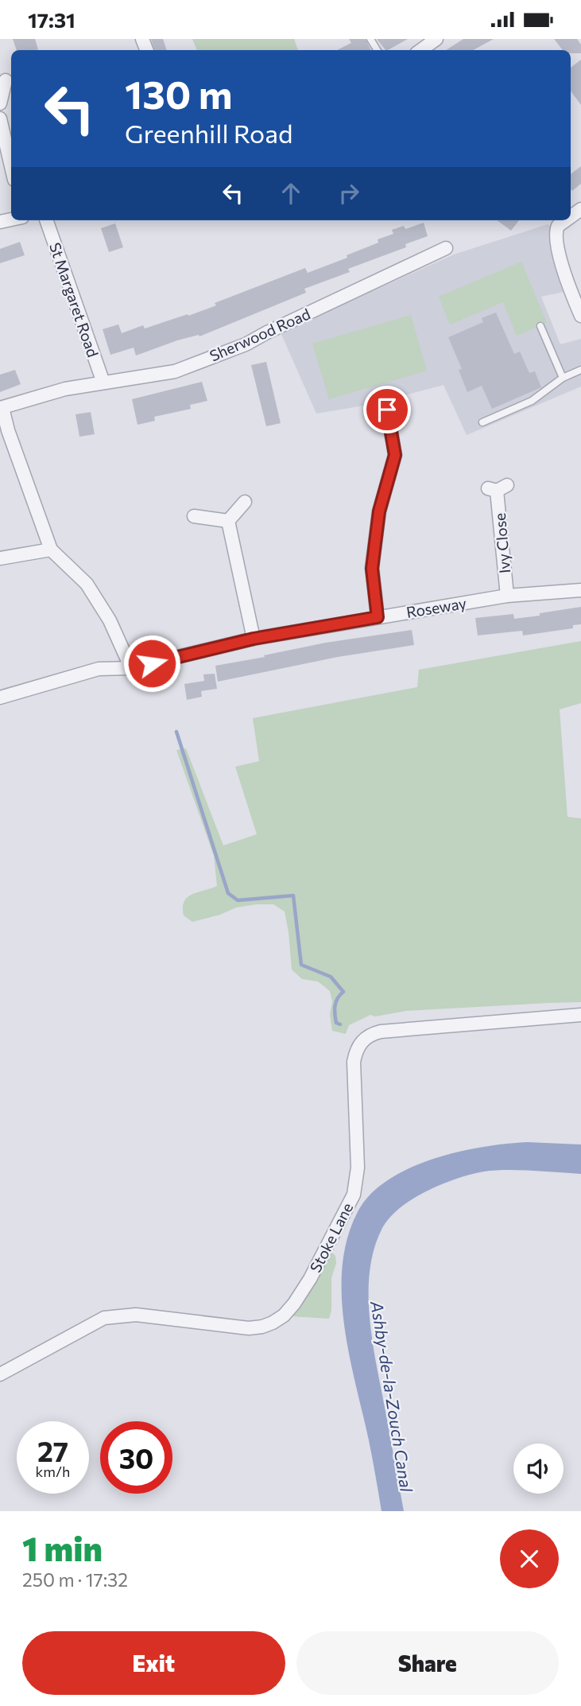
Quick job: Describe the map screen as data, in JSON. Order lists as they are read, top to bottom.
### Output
{
  "streets": {
    "street": [
      "St Margaret Road",
      "Sherwood Road",
      "Ivy Close",
      "Roseway",
      "Stoke Lane"
    ]
  },
  "crossings": [
    ["St Margaret Road", "Sherwood Road"],
    ["Ivy Close", "Roseway"]
  ],
  "water": ["Ashby-de-la-Zouch Canal"],
  "page": {
    "status": "17:31",
    "turn": ["130 m", "Greenhill Road"],
    "speed": "27 km/h",
    "limit": "30",
    "heading": ["1 min", "250 m · 17:32"],
    "buttons": ["Exit", "Share"]
  }
}
